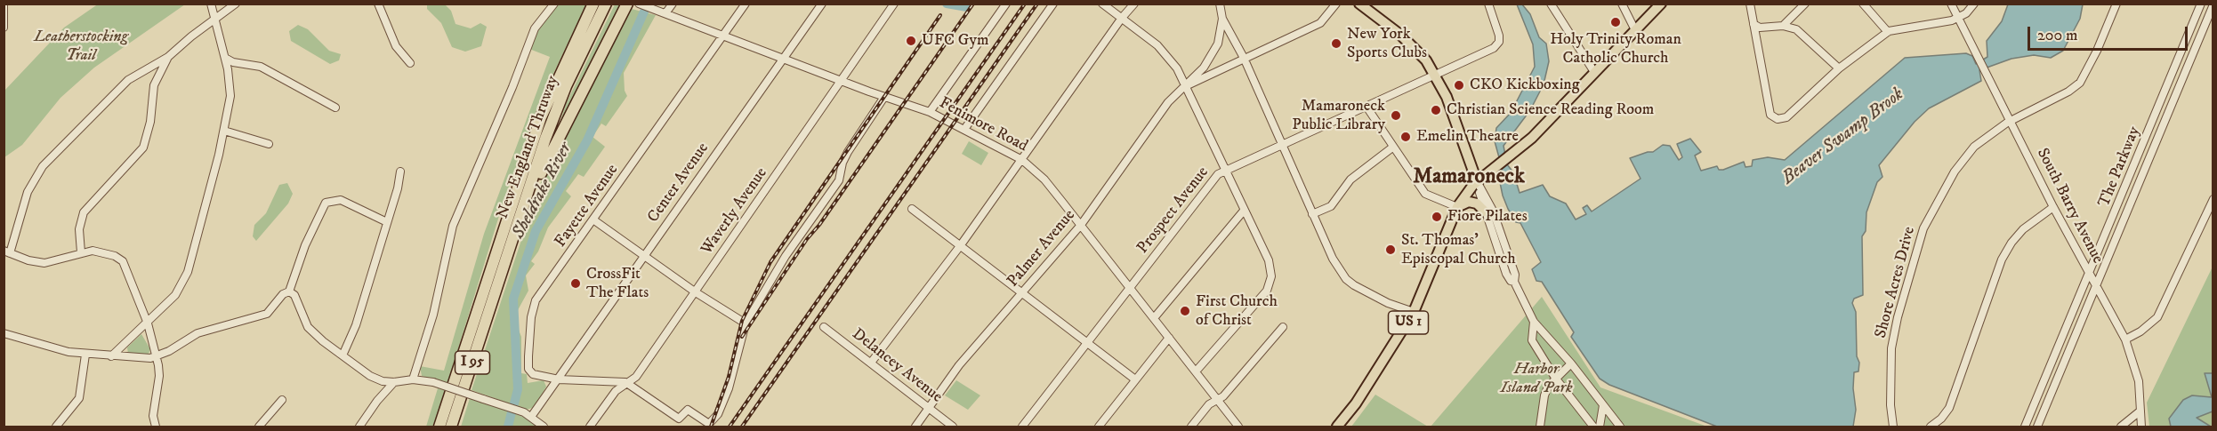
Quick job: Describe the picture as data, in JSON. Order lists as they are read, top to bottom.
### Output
{
  "streets": {
    "highway": ["New England Thruway", "I 95"],
    "main road": ["US 1"],
    "street": [
      "Fenimore Road",
      "The Parkway",
      "Center Avenue",
      "Fayette Avenue",
      "South Barry Avenue",
      "Prospect Avenue",
      "Waverly Avenue",
      "Palmer Avenue",
      "Shore Acres Drive",
      "Delancey Avenue"
    ]
  },
  "crossings": [
    ["Fenimore Road", "Center Avenue"],
    ["Fenimore Road", "Fayette Avenue"],
    ["Fenimore Road", "Prospect Avenue"],
    ["Fenimore Road", "Waverly Avenue"],
    ["Fenimore Road", "Palmer Avenue"],
    ["The Parkway", "South Barry Avenue"],
    ["Center Avenue", "Fayette Avenue"],
    ["South Barry Avenue", "Shore Acres Drive"],
    ["Palmer Avenue", "Delancey Avenue"]
  ],
  "districts": ["Mamaroneck"],
  "water": ["Beaver Swamp Brook", "Sheldrake River"],
  "parks": ["Leatherstocking Trail", "Harbor Island Park"],
  "places": [
    "Holy Trinity Roman Catholic Church",
    "UFC Gym",
    "New York Sports Clubs",
    "CKO Kickboxing",
    "Christian Science Reading Room",
    "Mamaroneck Public Library",
    "Emelin Theatre",
    "Fiore Pilates",
    "St. Thomas' Episcopal Church",
    "CrossFit The Flats",
    "First Church of Christ"
  ],
  "scale_bar": "200 m"
}
